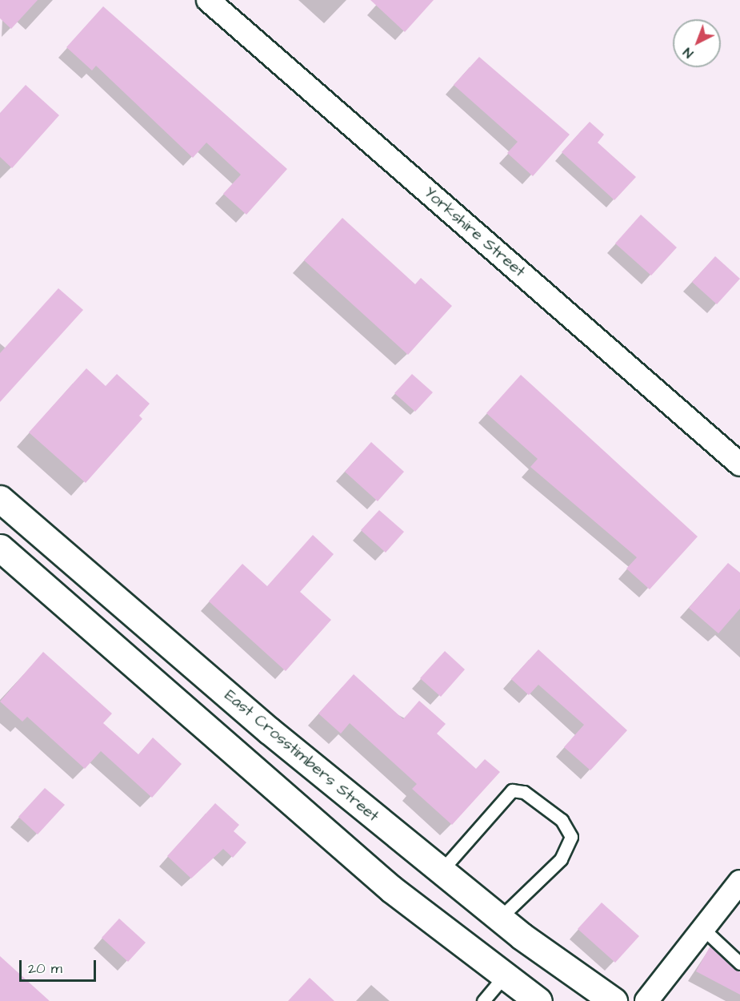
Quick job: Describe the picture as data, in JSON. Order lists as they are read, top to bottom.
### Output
{
  "streets": {
    "main road": ["East Crosstimbers Street"],
    "street": ["Yorkshire Street"]
  },
  "scale_bar": "20 m",
  "north": "bottom left"
}
